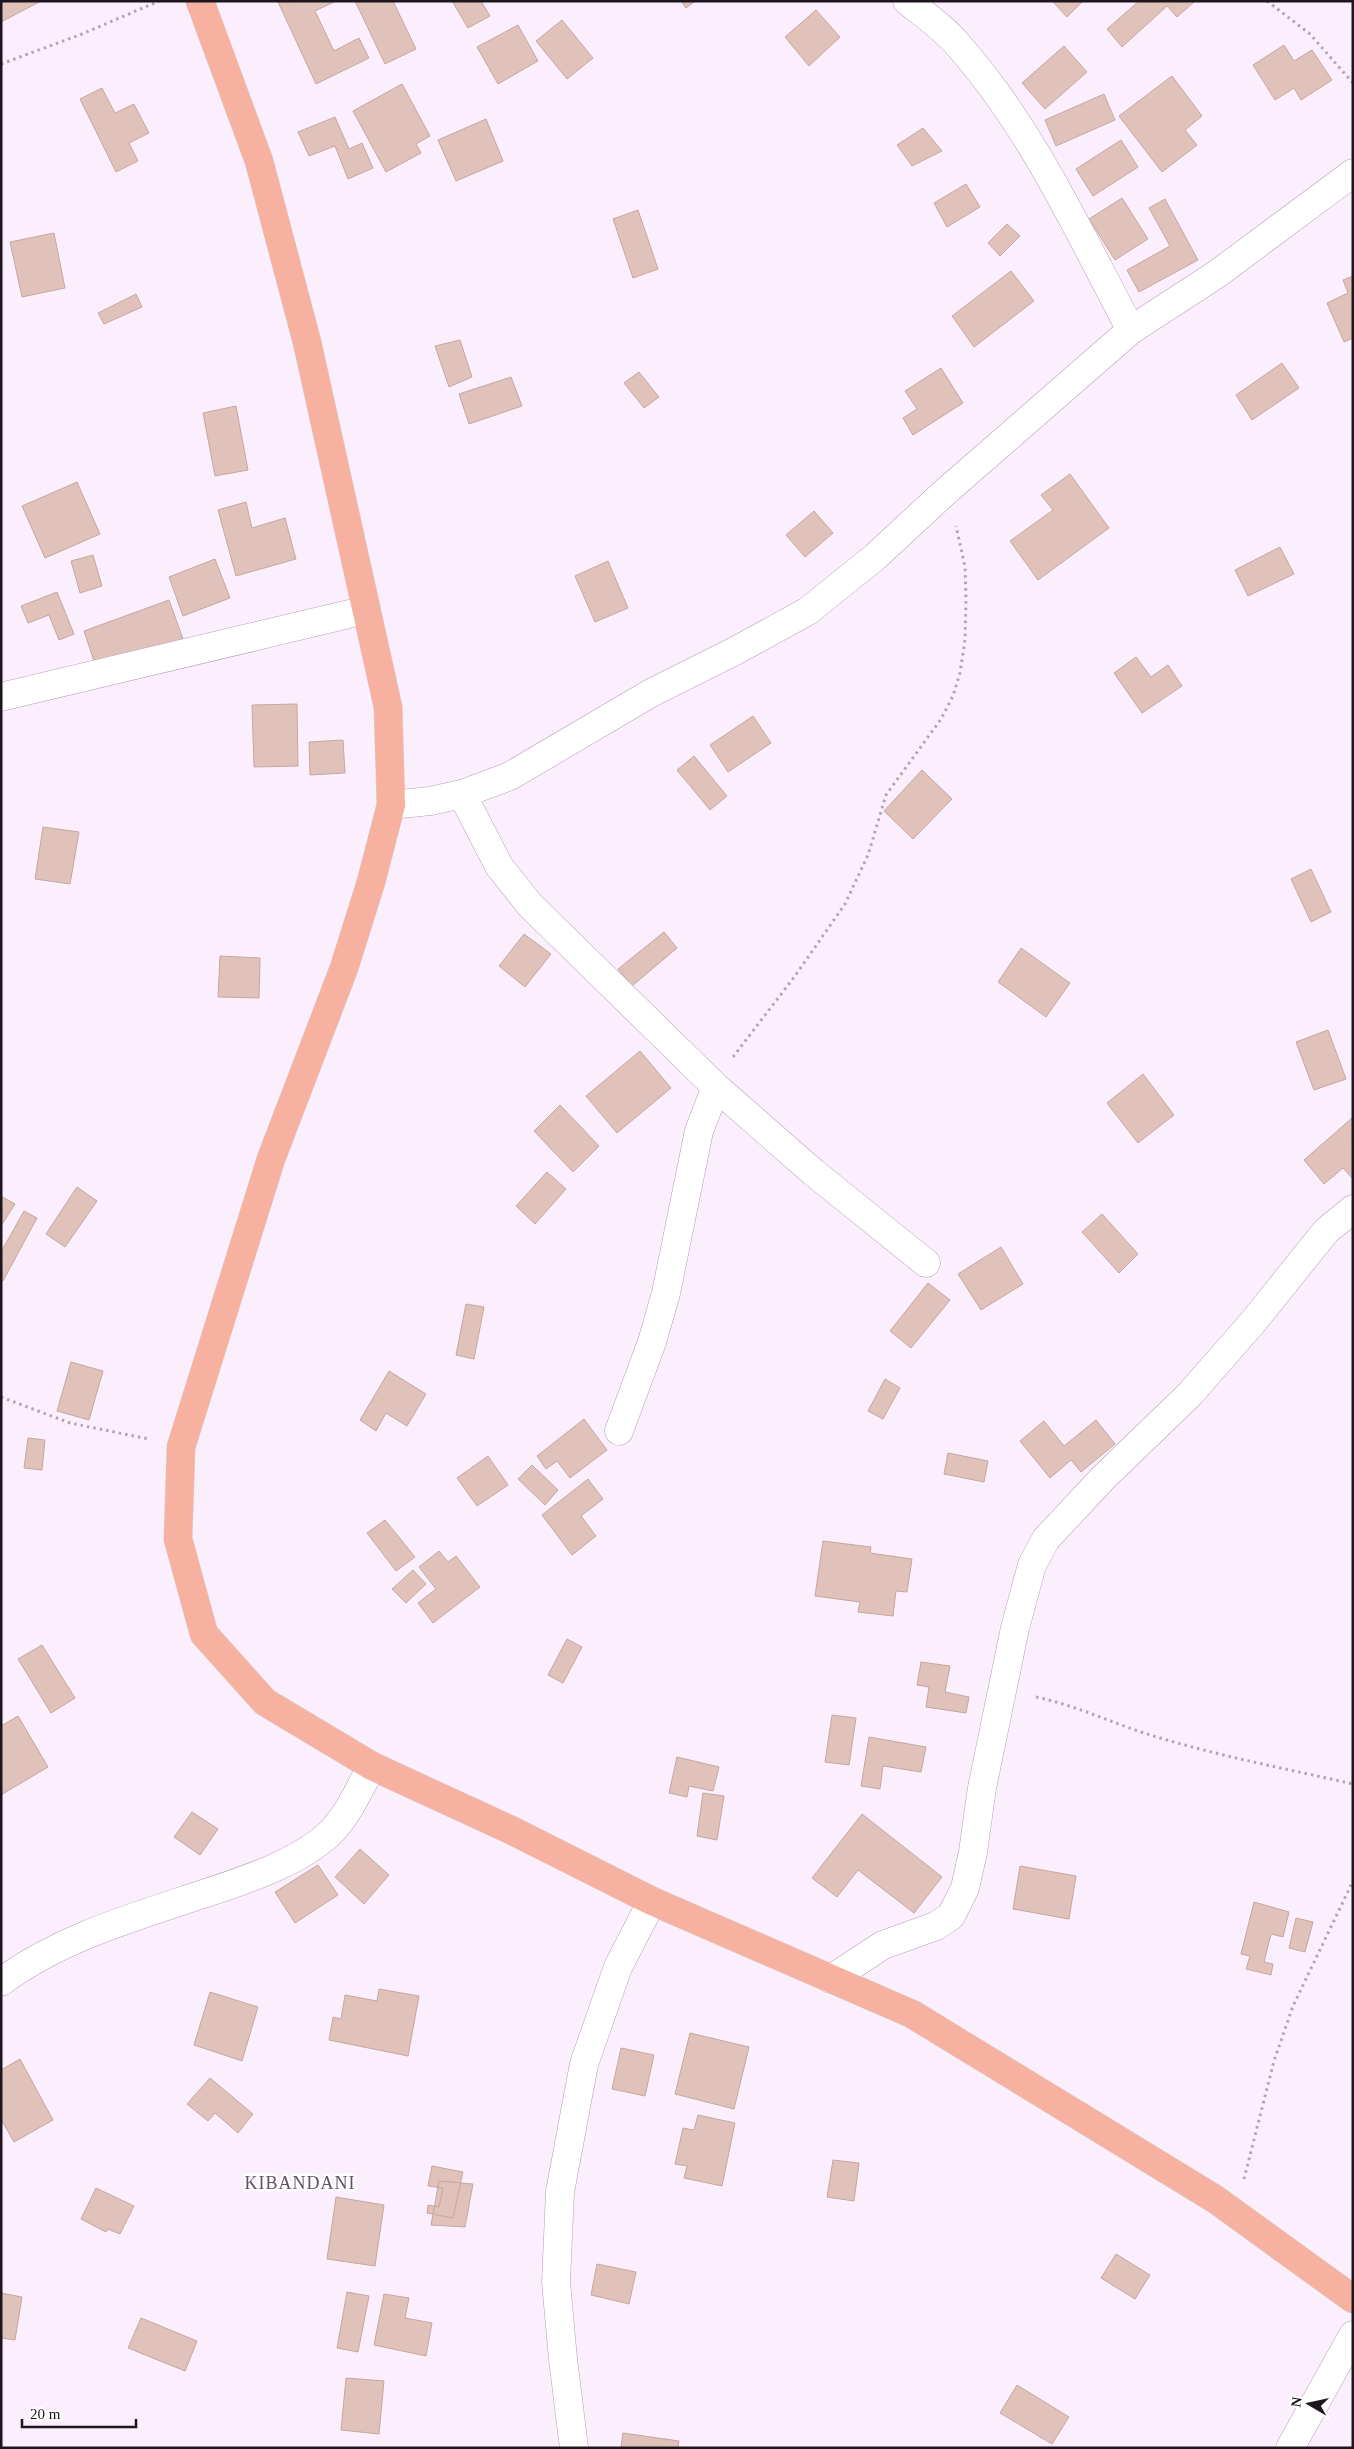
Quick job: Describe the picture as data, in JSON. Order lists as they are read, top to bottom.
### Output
{
  "districts": ["KIBANDANI"],
  "scale_bar": "20 m",
  "north": "left"
}
